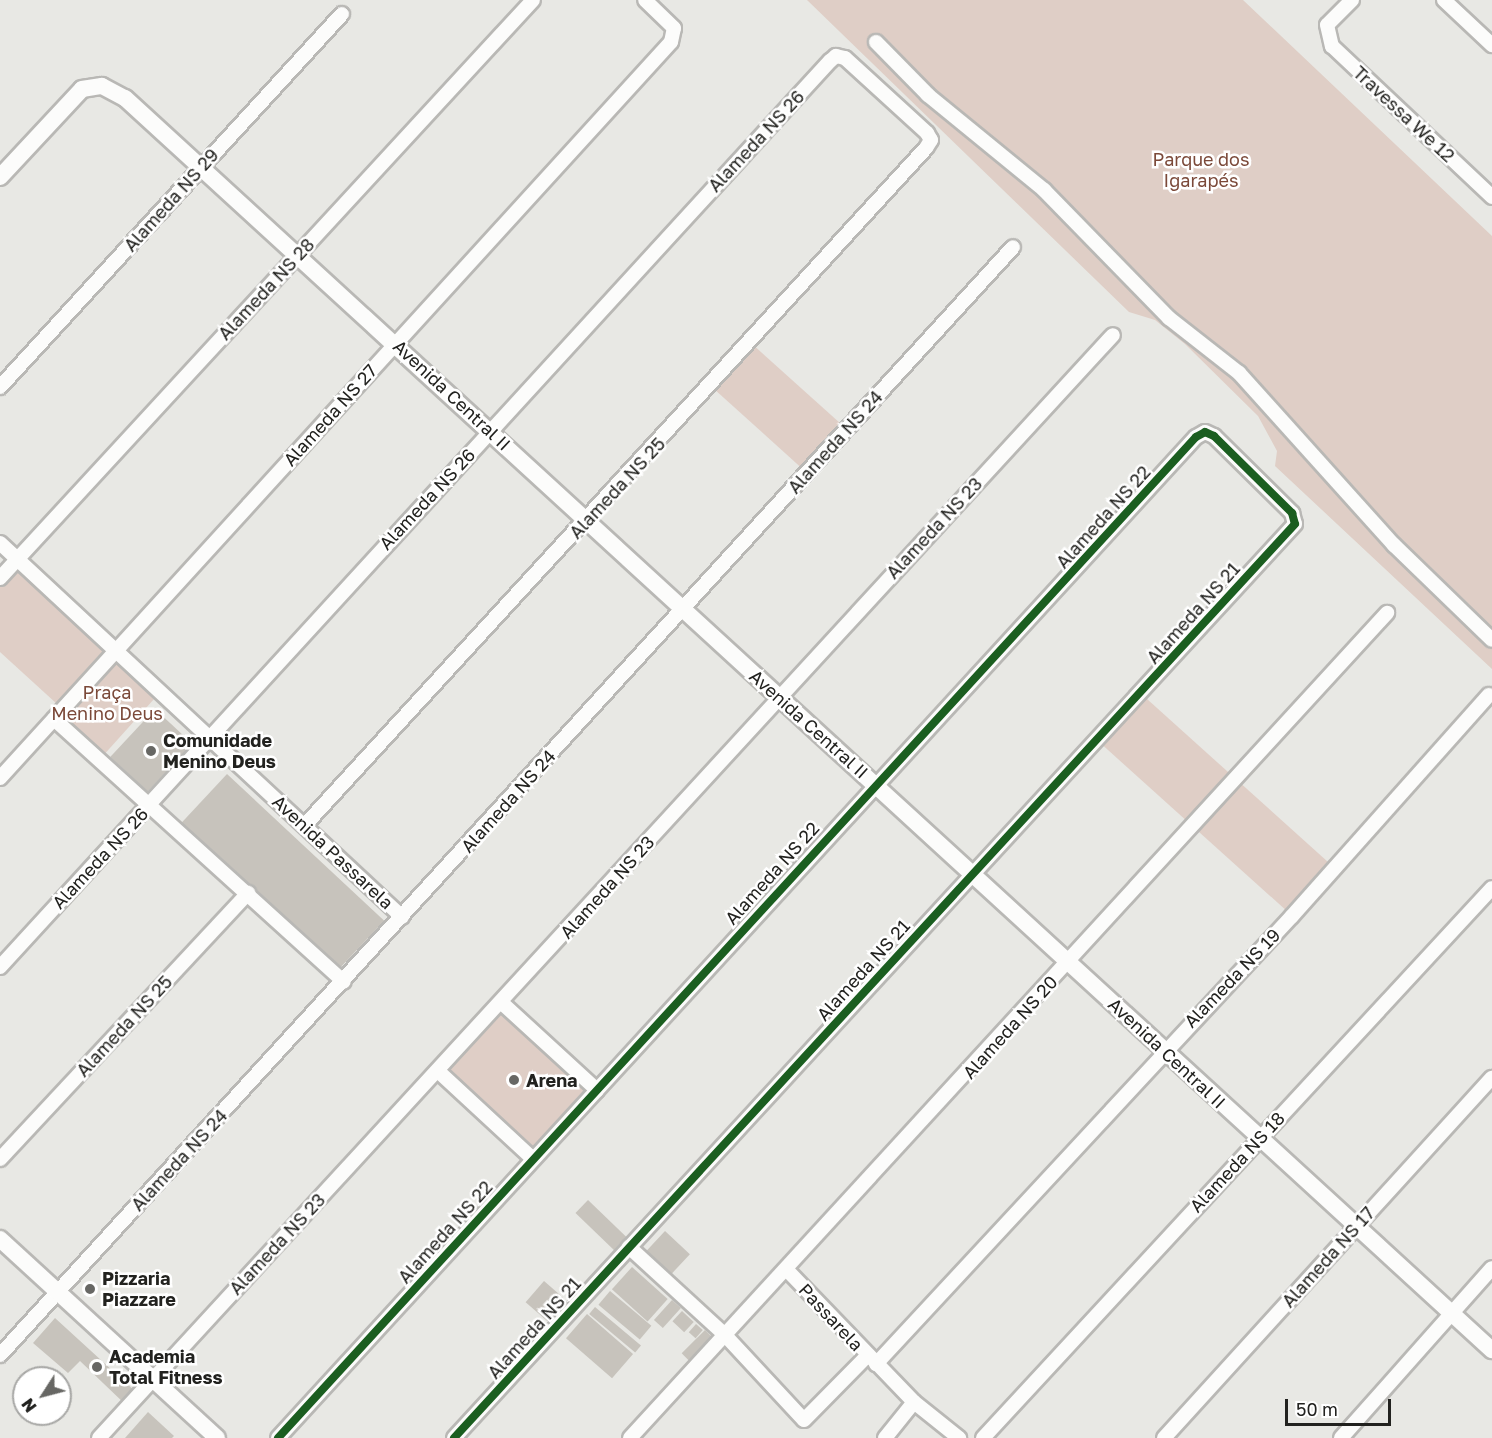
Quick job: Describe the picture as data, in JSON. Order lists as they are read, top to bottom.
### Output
{
  "streets": {
    "street": [
      "Travessa We 12",
      "Alameda NS 26",
      "Alameda NS 29",
      "Alameda NS 28",
      "Avenida Central II",
      "Alameda NS 27",
      "Alameda NS 24",
      "Alameda NS 25",
      "Alameda NS 22",
      "Alameda NS 23",
      "Alameda NS 21",
      "Avenida Passarela",
      "Alameda NS 19",
      "Alameda NS 20",
      "Alameda NS 18",
      "Alameda NS 17",
      "Passarela"
    ]
  },
  "crossings": [
    ["Alameda NS 26", "Avenida Central II"],
    ["Alameda NS 26", "Alameda NS 25"],
    ["Alameda NS 26", "Avenida Passarela"],
    ["Alameda NS 29", "Avenida Central II"],
    ["Alameda NS 28", "Avenida Central II"],
    ["Alameda NS 28", "Avenida Passarela"],
    ["Avenida Central II", "Alameda NS 27"],
    ["Avenida Central II", "Alameda NS 24"],
    ["Avenida Central II", "Alameda NS 25"],
    ["Avenida Central II", "Alameda NS 22"],
    ["Avenida Central II", "Alameda NS 23"],
    ["Avenida Central II", "Alameda NS 21"],
    ["Avenida Central II", "Alameda NS 19"],
    ["Avenida Central II", "Alameda NS 20"],
    ["Avenida Central II", "Alameda NS 18"],
    ["Avenida Central II", "Alameda NS 17"],
    ["Alameda NS 27", "Avenida Passarela"],
    ["Alameda NS 24", "Avenida Passarela"],
    ["Alameda NS 25", "Avenida Passarela"],
    ["Alameda NS 22", "Alameda NS 21"],
    ["Alameda NS 19", "Alameda NS 20"],
    ["Alameda NS 19", "Passarela"],
    ["Alameda NS 20", "Passarela"]
  ],
  "parks": ["Parque dos Igarapés", "Praça Menino Deus"],
  "places": [
    "Comunidade Menino Deus",
    "Arena",
    "Pizzaria Piazzare",
    "Academia Total Fitness"
  ],
  "scale_bar": "50 m",
  "north": "bottom left"
}
